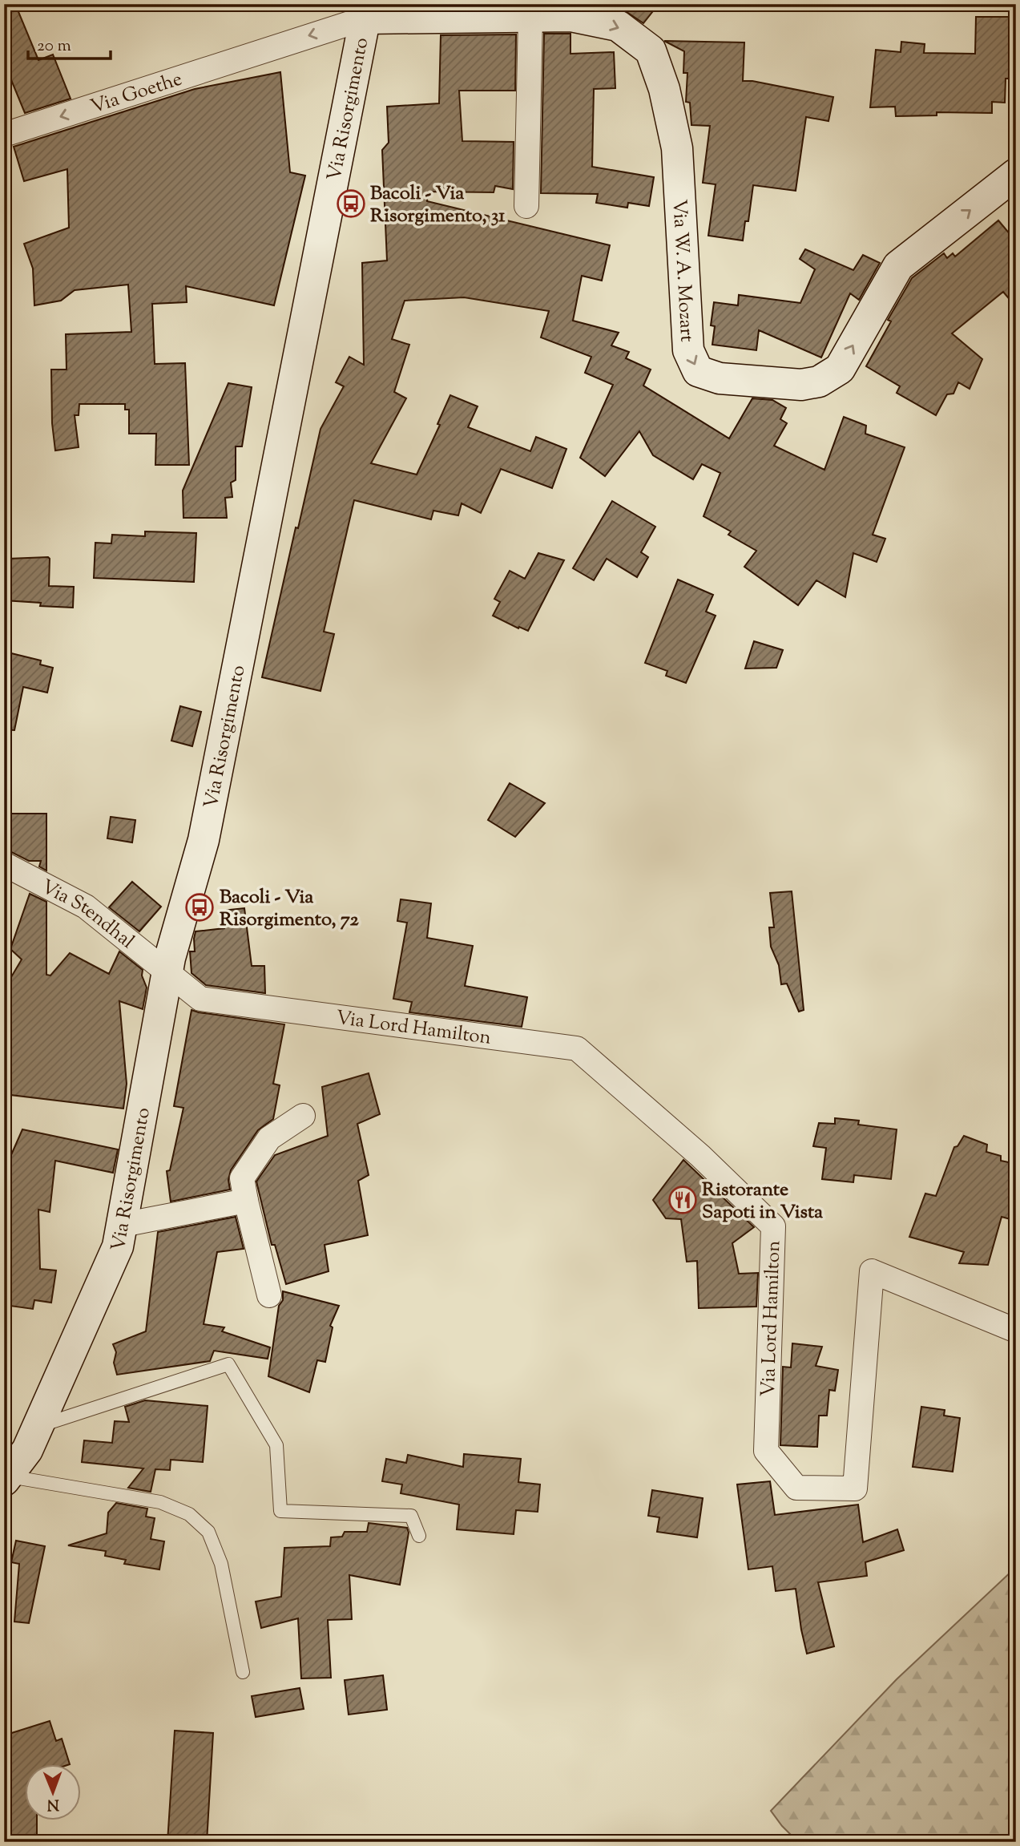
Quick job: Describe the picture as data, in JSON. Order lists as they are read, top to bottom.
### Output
{
  "streets": {
    "main road": ["Via Risorgimento", "Via W. A. Mozart"],
    "street": ["Via Goethe", "Via Stendhal", "Via Lord Hamilton"]
  },
  "crossings": [
    ["Via Goethe", "Via Risorgimento"],
    ["Via Goethe", "Via W. A. Mozart"],
    ["Via Risorgimento", "Via W. A. Mozart"],
    ["Via Risorgimento", "Via Stendhal"],
    ["Via Risorgimento", "Via Lord Hamilton"],
    ["Via Stendhal", "Via Lord Hamilton"]
  ],
  "one_way": ["Via Goethe"],
  "places": {
    "bus stop": ["Bacoli - Via Risorgimento, 31", "Bacoli - Via Risorgimento, 72"],
    "restaurant": ["Ristorante Sapoti in Vista"]
  },
  "scale_bar": "20 m",
  "north": "bottom"
}
